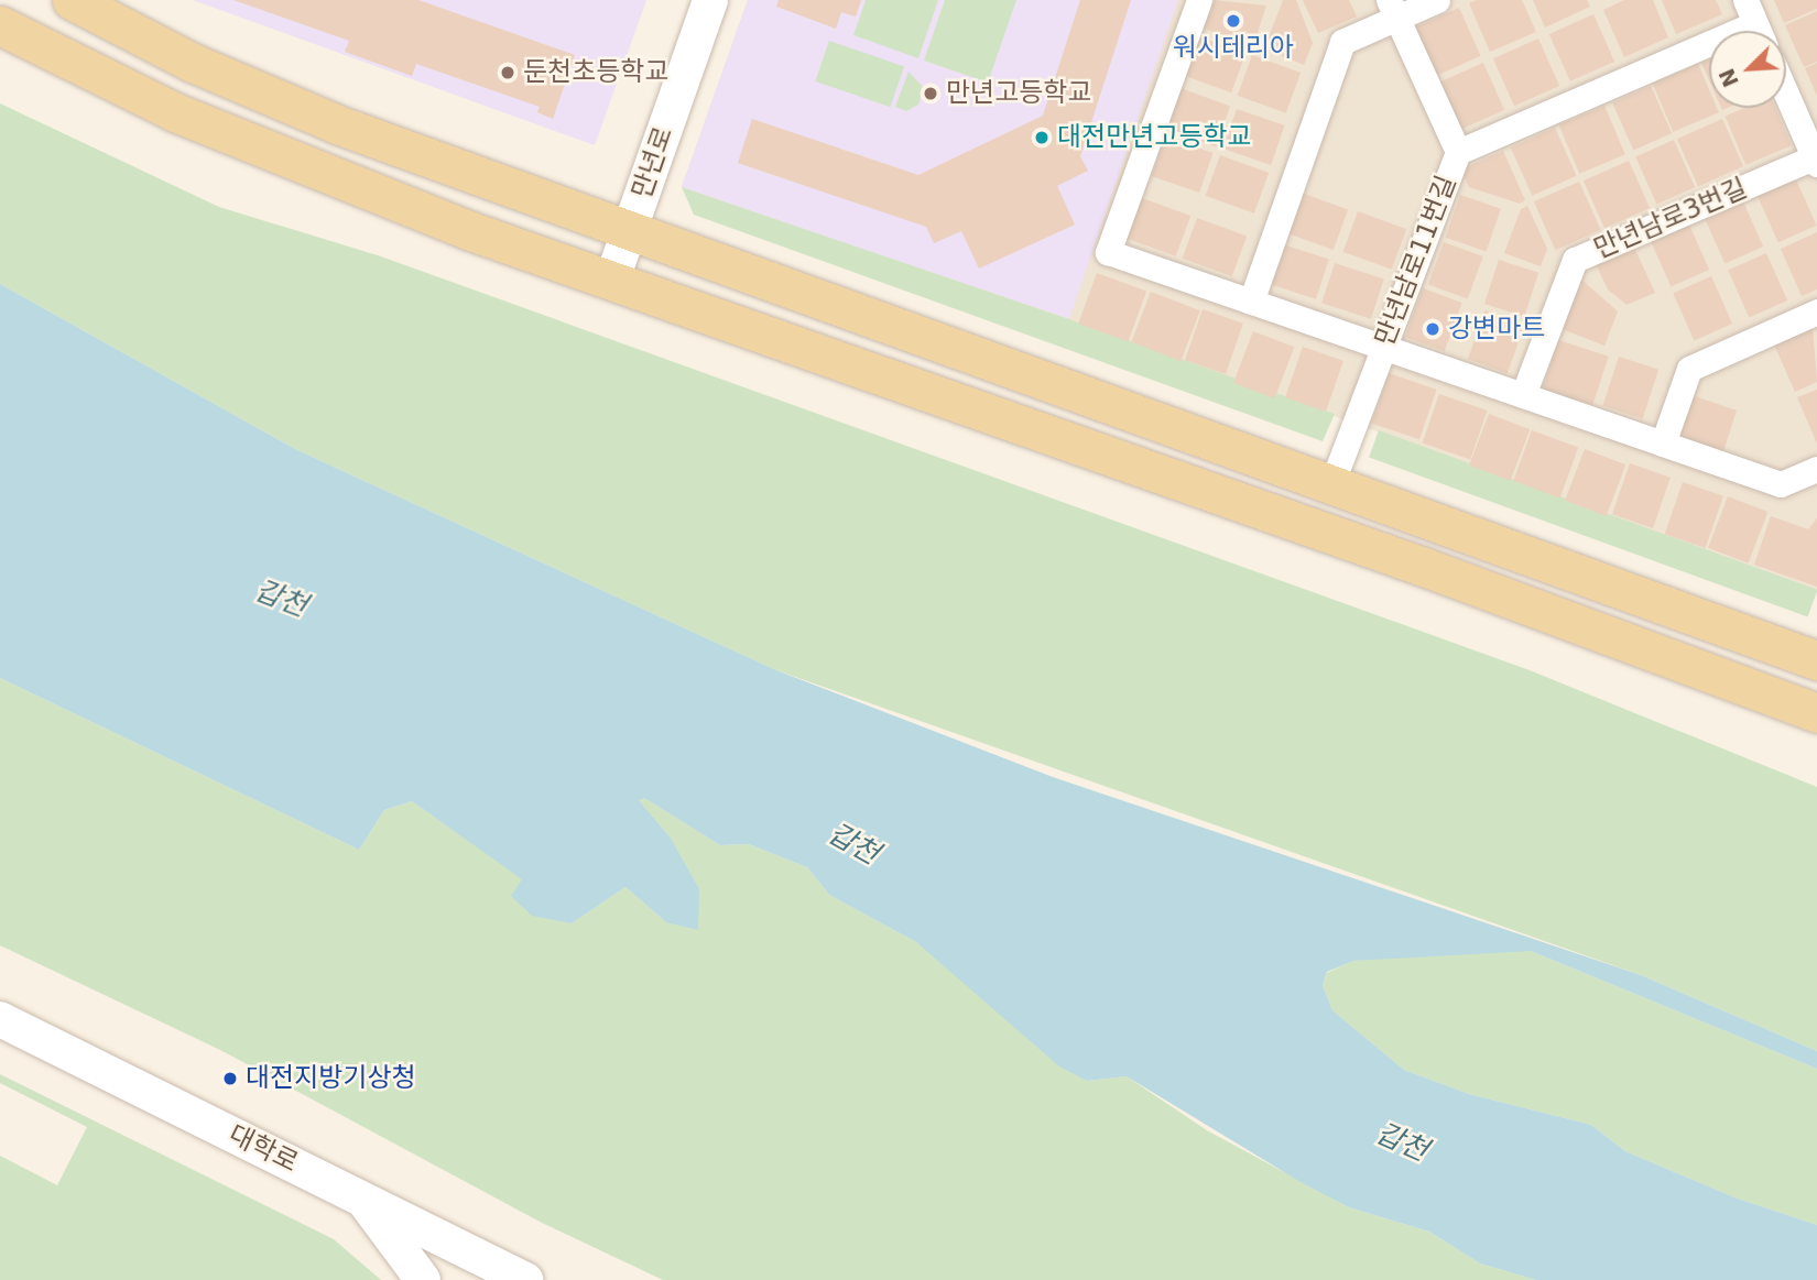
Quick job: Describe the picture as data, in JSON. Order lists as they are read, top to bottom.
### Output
{
  "streets": {
    "main road": ["만년로", "대학로"],
    "street": ["만년남로3번길", "만년남로11번길"]
  },
  "water": ["갑천"],
  "places": [
    "워시테리아",
    "둔천초등학교",
    "만년고등학교",
    "대전만년고등학교",
    "강변마트",
    "대전지방기상청"
  ],
  "north": "bottom left"
}
